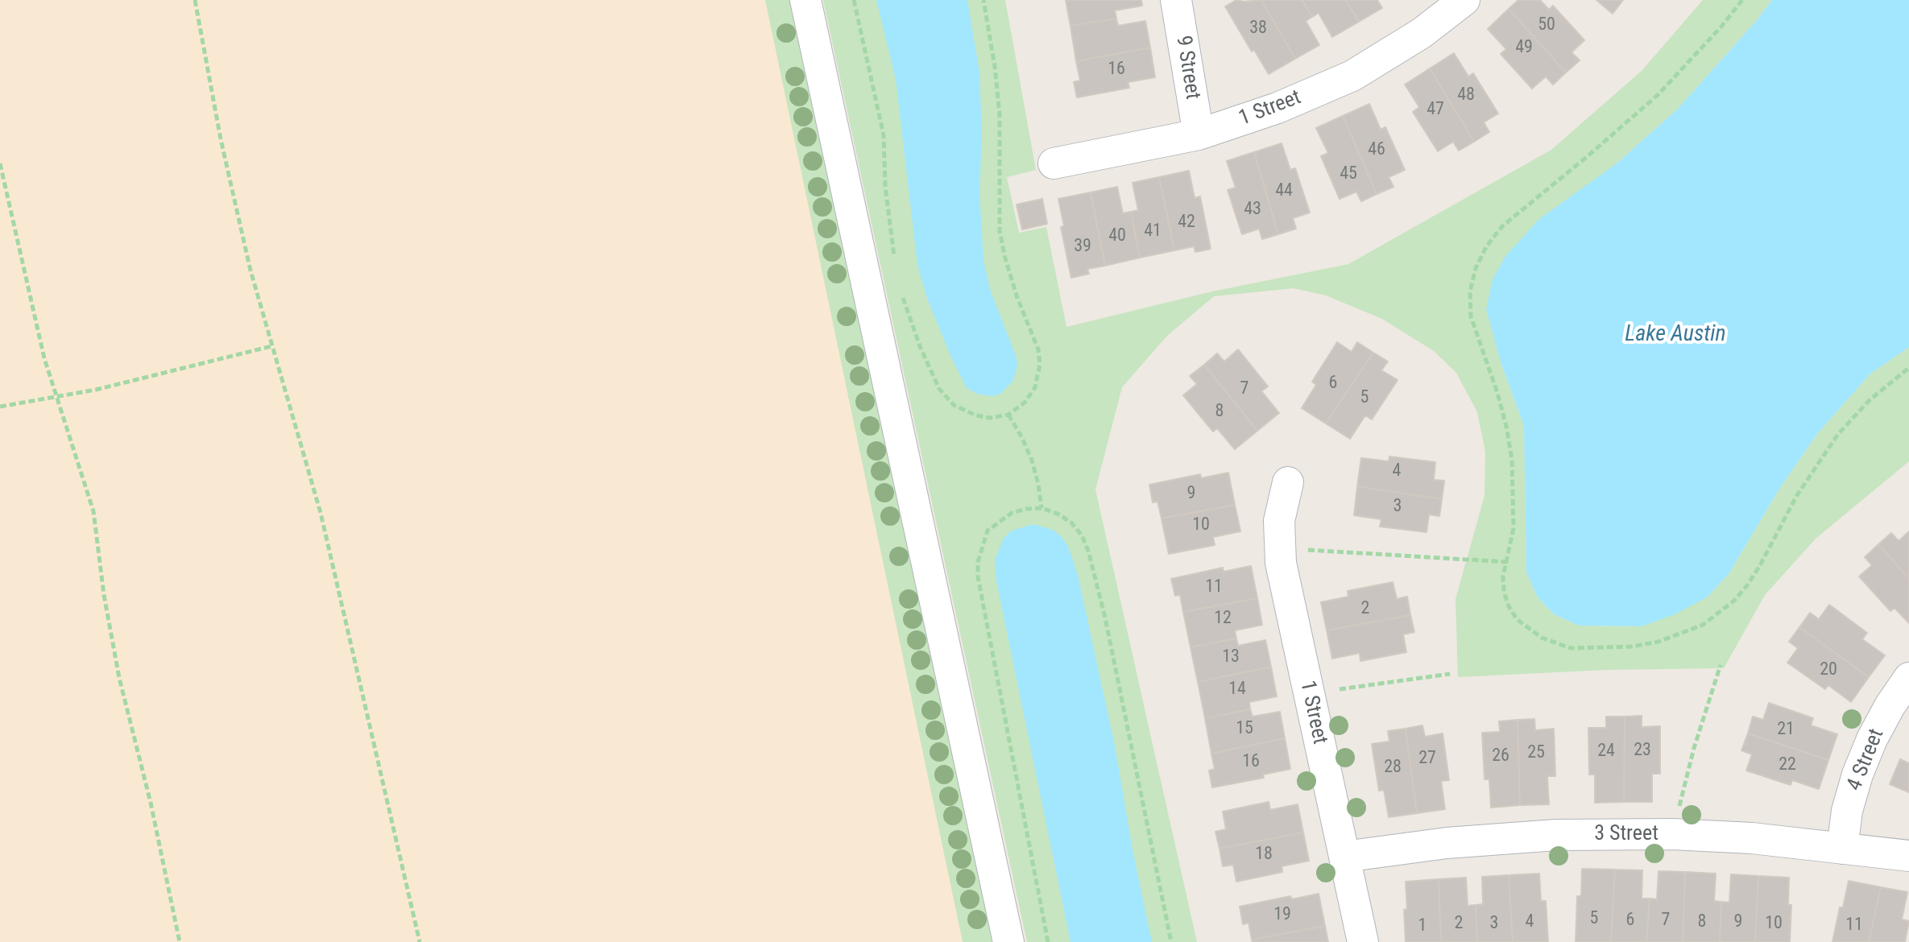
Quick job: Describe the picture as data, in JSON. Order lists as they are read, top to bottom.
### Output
{
  "streets": {
    "street": [
      "9 Street",
      "1 Street",
      "4 Street",
      "3 Street"
    ]
  },
  "crossings": [
    ["9 Street", "1 Street"],
    ["1 Street", "3 Street"],
    ["4 Street", "3 Street"]
  ],
  "water": ["Lake Austin"],
  "house_numbers": [
    "50",
    "38",
    "49",
    "16",
    "48",
    "47",
    "46",
    "45",
    "44",
    "43",
    "42",
    "41",
    "40",
    "39",
    "6",
    "7",
    "5",
    "8",
    "4",
    "9",
    "3",
    "10",
    "11",
    "2",
    "12",
    "13",
    "20",
    "14",
    "15",
    "21",
    "23",
    "24",
    "25",
    "26",
    "27",
    "16",
    "22",
    "28",
    "18",
    "19",
    "5",
    "6",
    "7",
    "4",
    "8",
    "9",
    "2",
    "3",
    "10",
    "11",
    "1"
  ]
}
